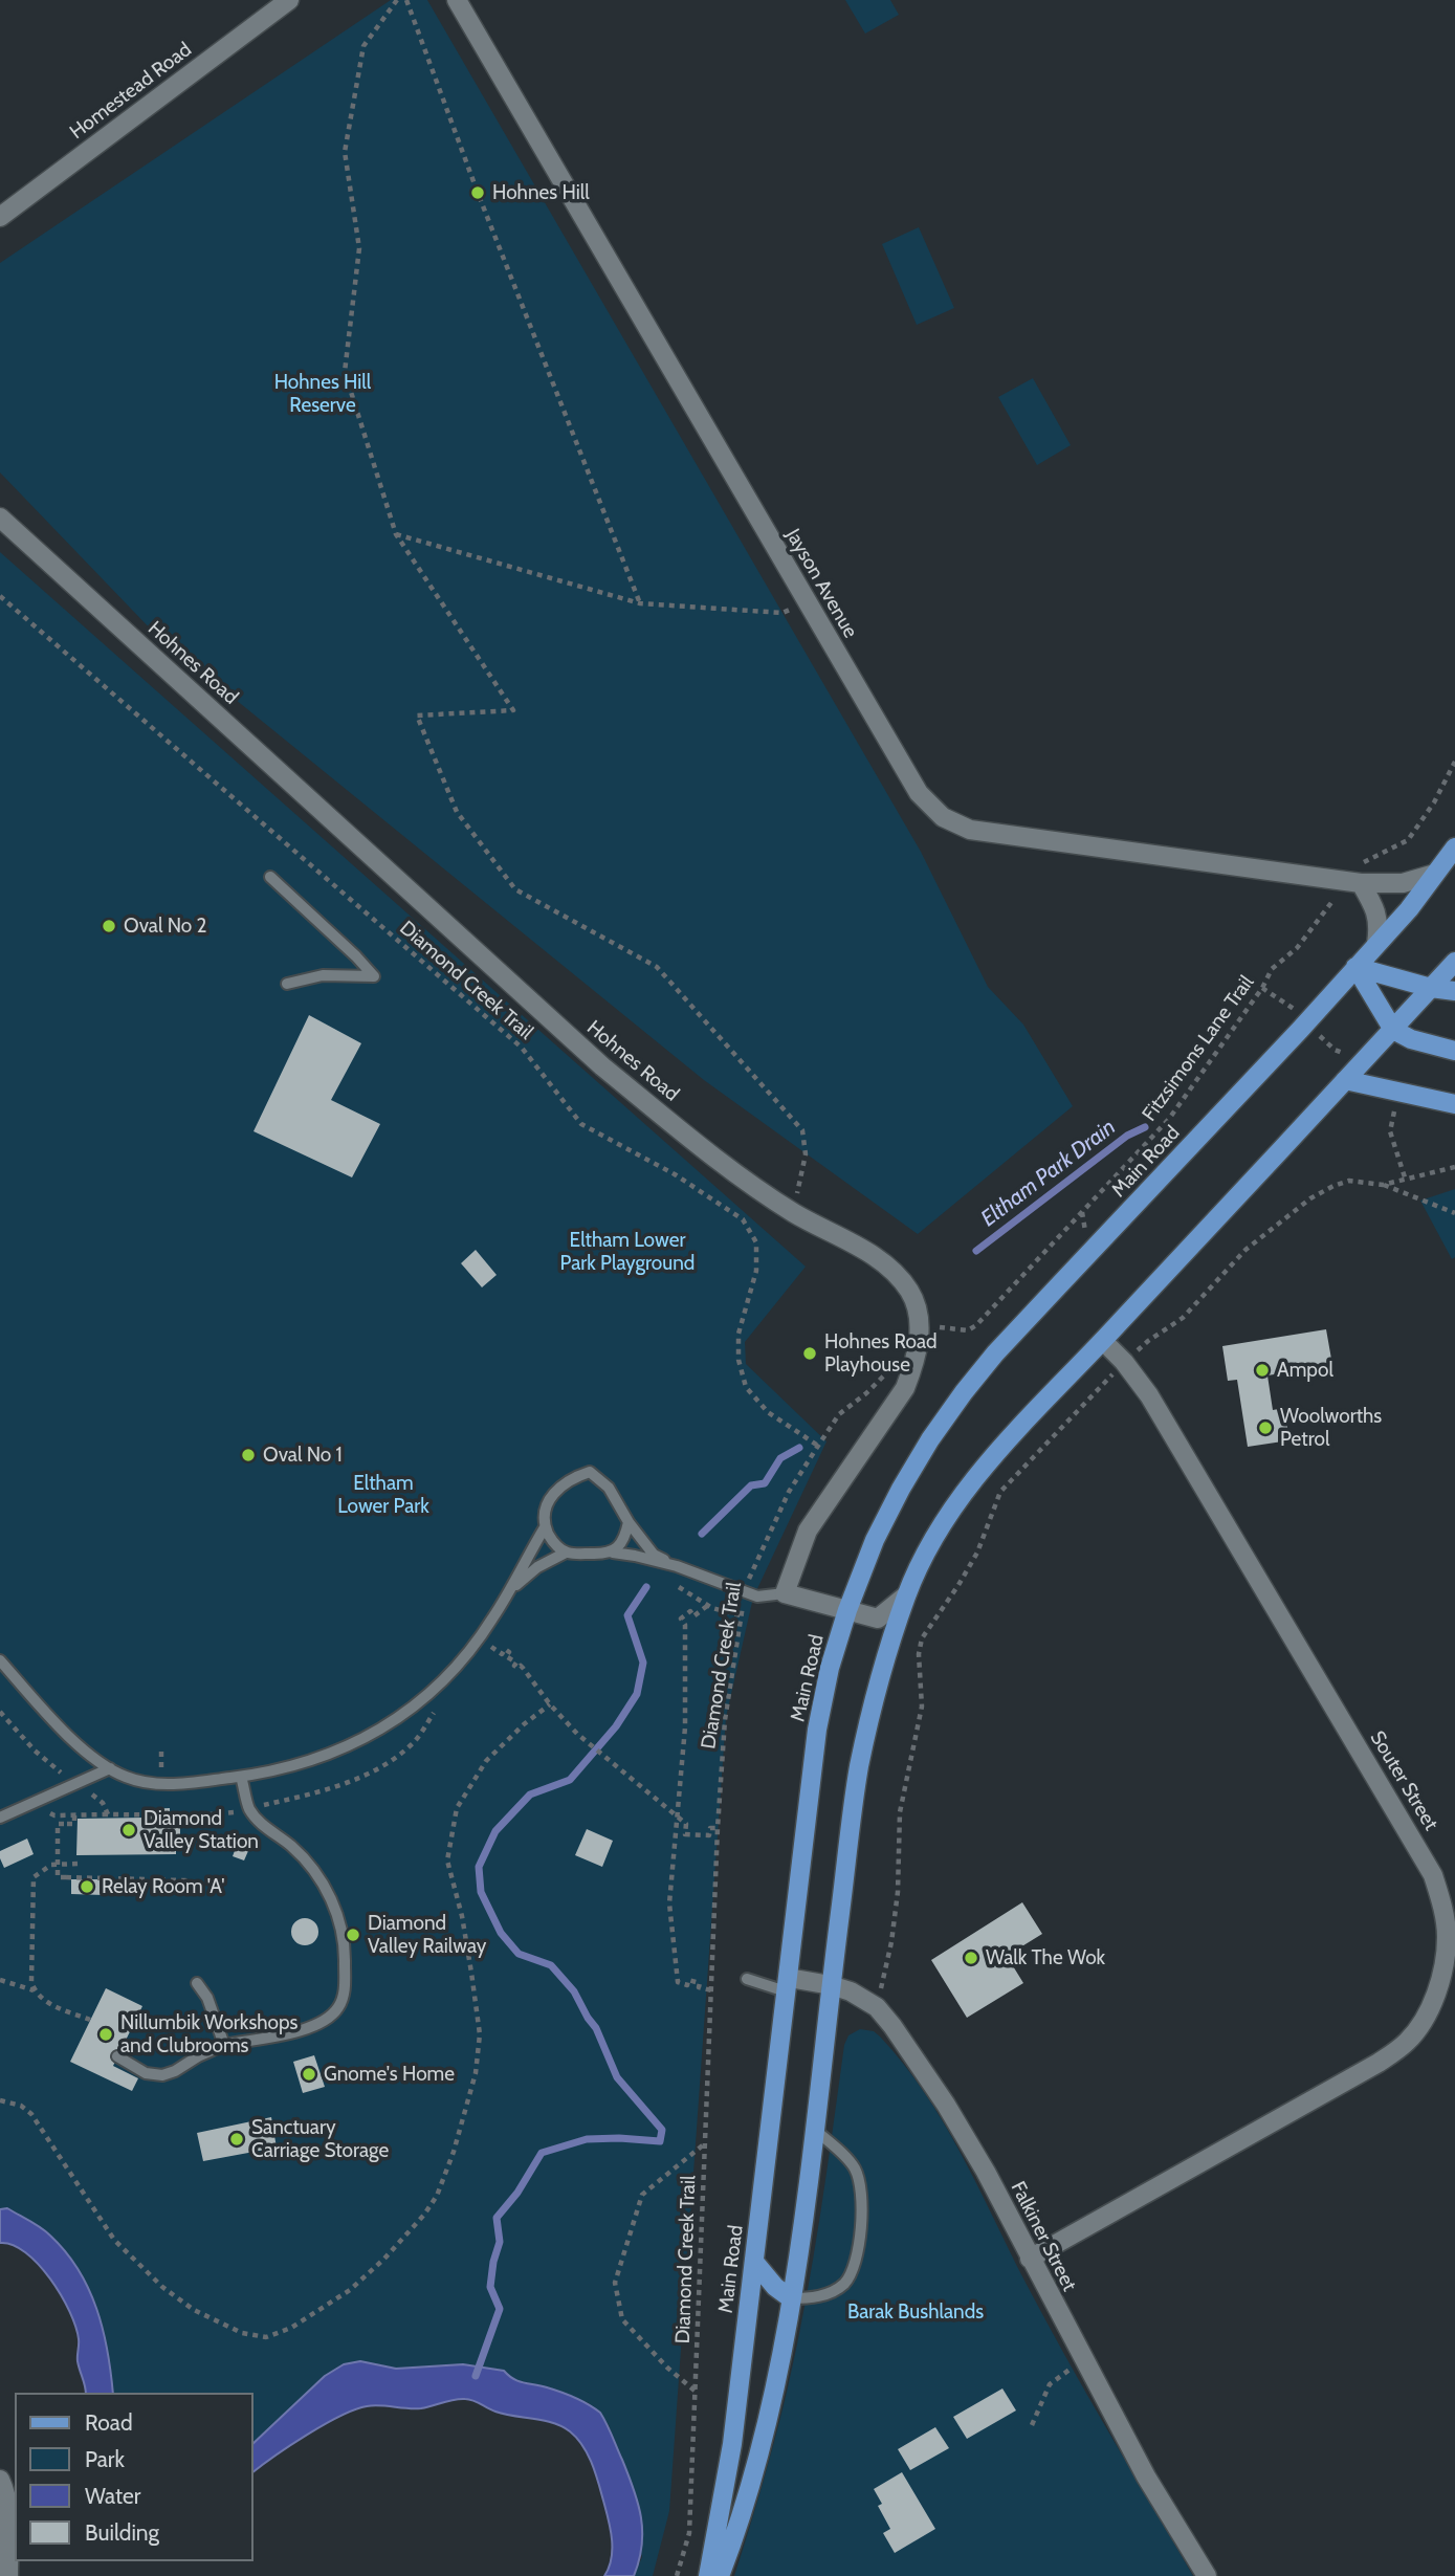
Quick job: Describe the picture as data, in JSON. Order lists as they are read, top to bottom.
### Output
{
  "streets": {
    "main road": ["Main Road"],
    "street": [
      "Homestead Road",
      "Jayson Avenue",
      "Hohnes Road",
      "Souter Street",
      "Falkiner Street"
    ],
    "path": ["Diamond Creek Trail", "Fitzsimons Lane Trail"]
  },
  "crossings": [
    ["Jayson Avenue", "Fitzsimons Lane Trail"],
    ["Jayson Avenue", "Main Road"],
    ["Hohnes Road", "Fitzsimons Lane Trail"],
    ["Main Road", "Falkiner Street"],
    ["Souter Street", "Falkiner Street"]
  ],
  "water": ["Eltham Park Drain"],
  "parks": [
    "Hohnes Hill Reserve",
    "Eltham Lower Park Playground",
    "Eltham Lower Park",
    "Barak Bushlands"
  ],
  "places": [
    "Hohnes Hill",
    "Oval No 2",
    "Hohnes Road Playhouse",
    "Ampol",
    "Woolworths Petrol",
    "Oval No 1",
    "Diamond Valley Station",
    "Relay Room 'A'",
    "Diamond Valley Railway",
    "Walk The Wok",
    "Nillumbik Workshops and Clubrooms",
    "Gnome's Home",
    "Sanctuary Carriage Storage"
  ],
  "legend": [
    "Road",
    "Park",
    "Water",
    "Building"
  ]
}
